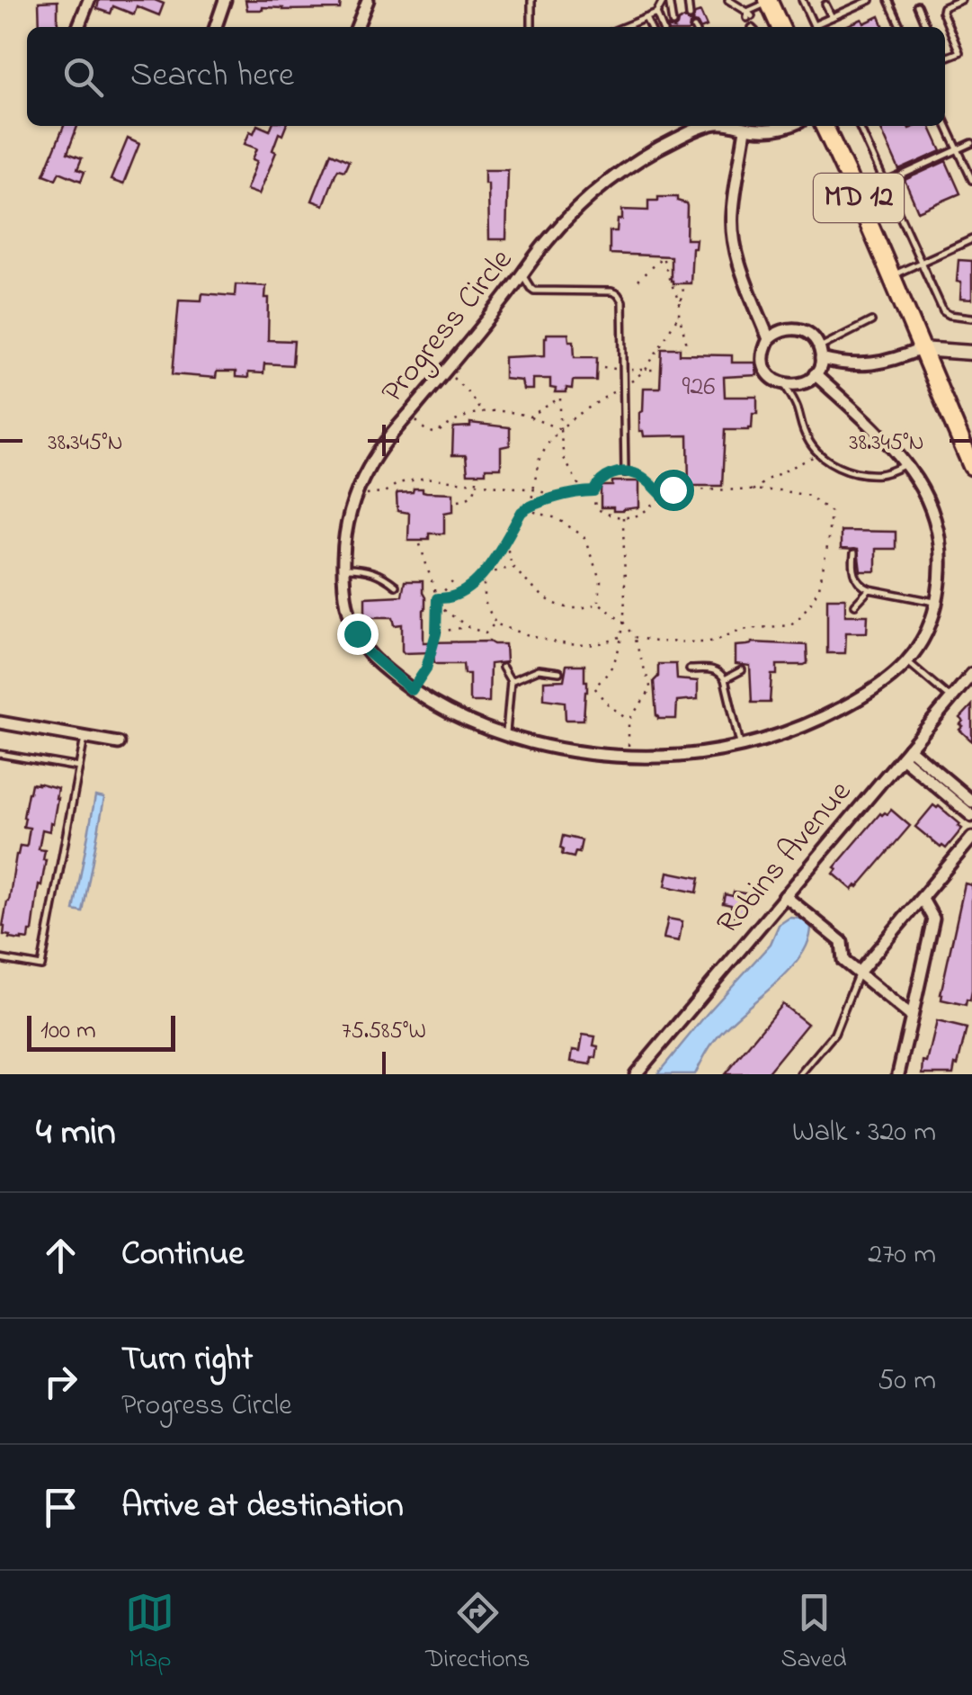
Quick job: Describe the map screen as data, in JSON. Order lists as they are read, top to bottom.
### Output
{
  "streets": {
    "main road": ["MD 12"],
    "street": ["Progress Circle", "Robins Avenue"]
  },
  "house_numbers": ["926"],
  "scale_bar": "100 m",
  "page": {
    "search": "Search here",
    "scale": "100 m",
    "heading": ["4 min", "Walk · 320 m"],
    "list": [
      ["Continue", "270 m"],
      ["Turn right", "Progress Circle", "50 m"],
      "Arrive at destination"
    ],
    "nav": ["Map", "Directions", "Saved"]
  },
  "coordinates": ["38.345°N", "75.585°W"]
}
